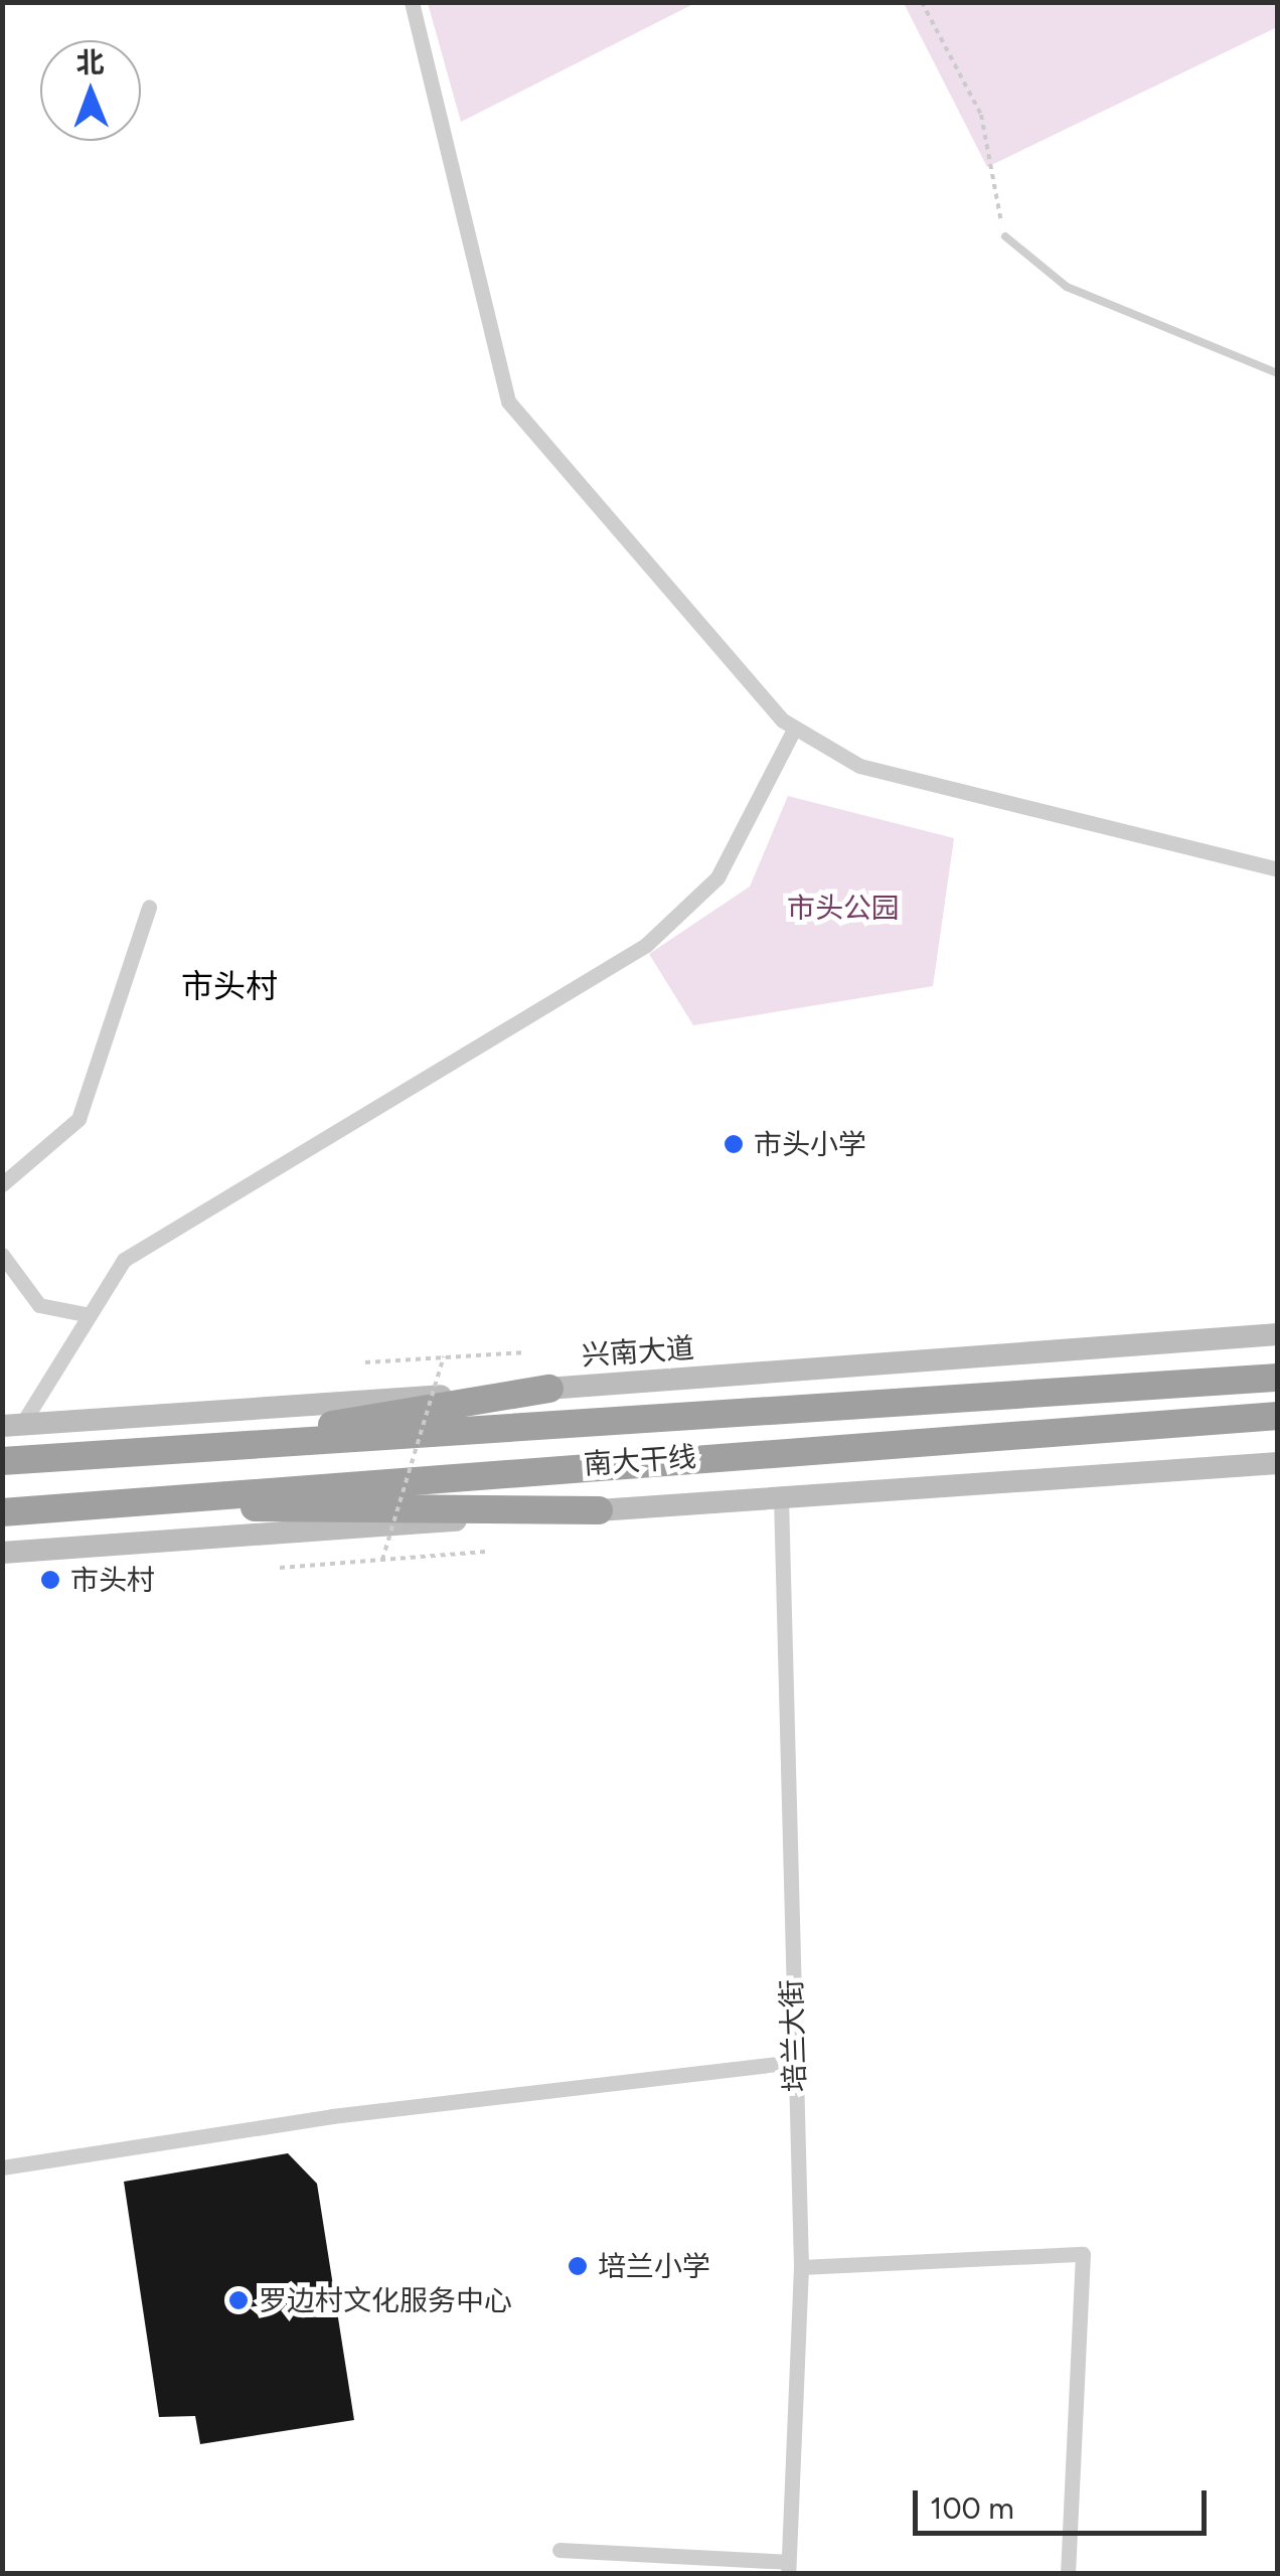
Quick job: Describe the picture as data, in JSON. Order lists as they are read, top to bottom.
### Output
{
  "streets": {
    "highway": ["南大干线"],
    "main road": ["兴南大道"],
    "street": ["培兰大街"]
  },
  "districts": ["市头村"],
  "parks": ["市头公园"],
  "places": [
    "市头小学",
    "市头村",
    "培兰小学",
    "罗边村文化服务中心"
  ],
  "scale_bar": "100 m",
  "north": "top"
}
